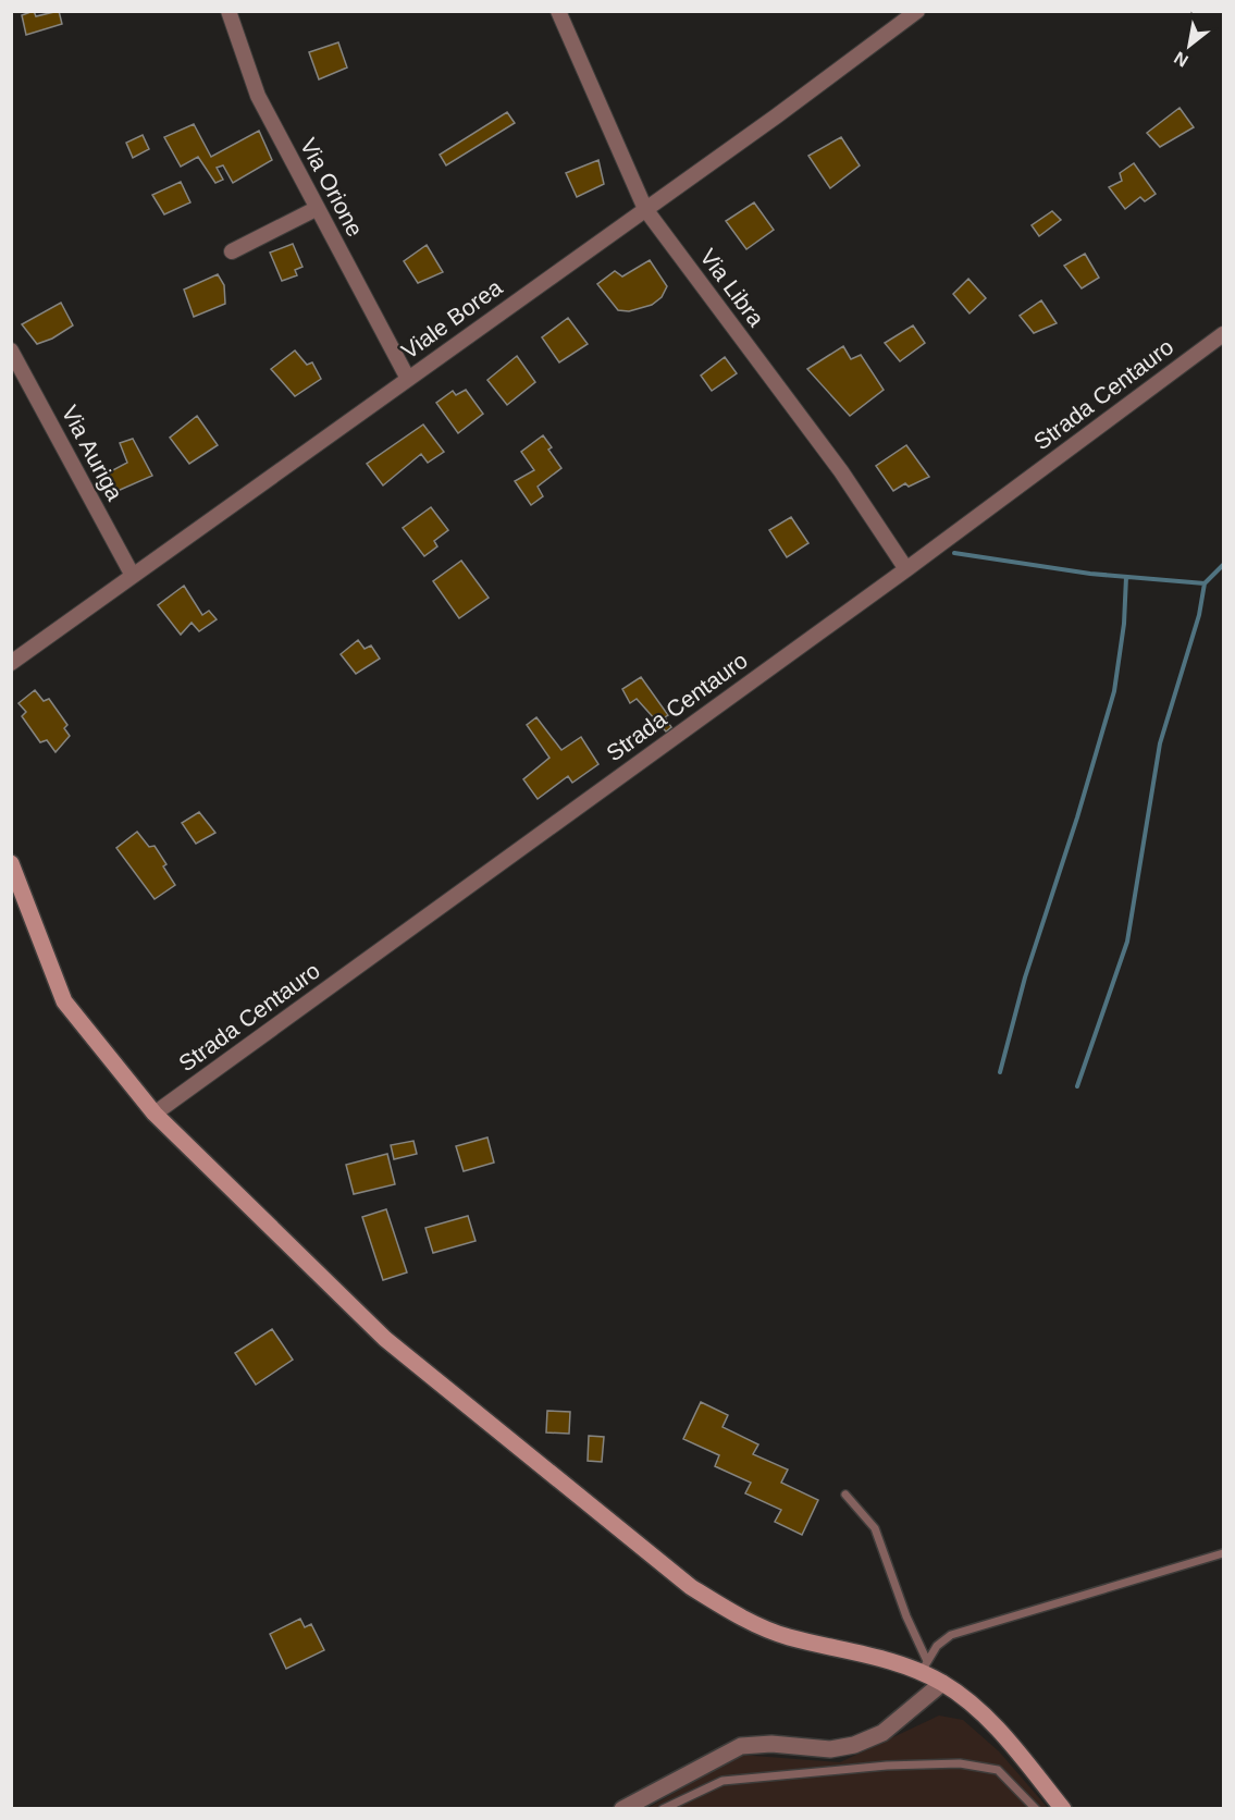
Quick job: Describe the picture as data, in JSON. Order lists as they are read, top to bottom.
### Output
{
  "streets": {
    "street": [
      "Via Orione",
      "Via Libra",
      "Viale Borea",
      "Strada Centauro",
      "Via Auriga"
    ]
  },
  "crossings": [
    ["Via Orione", "Viale Borea"],
    ["Via Libra", "Viale Borea"],
    ["Via Libra", "Strada Centauro"],
    ["Viale Borea", "Via Auriga"]
  ],
  "north": "bottom left"
}
